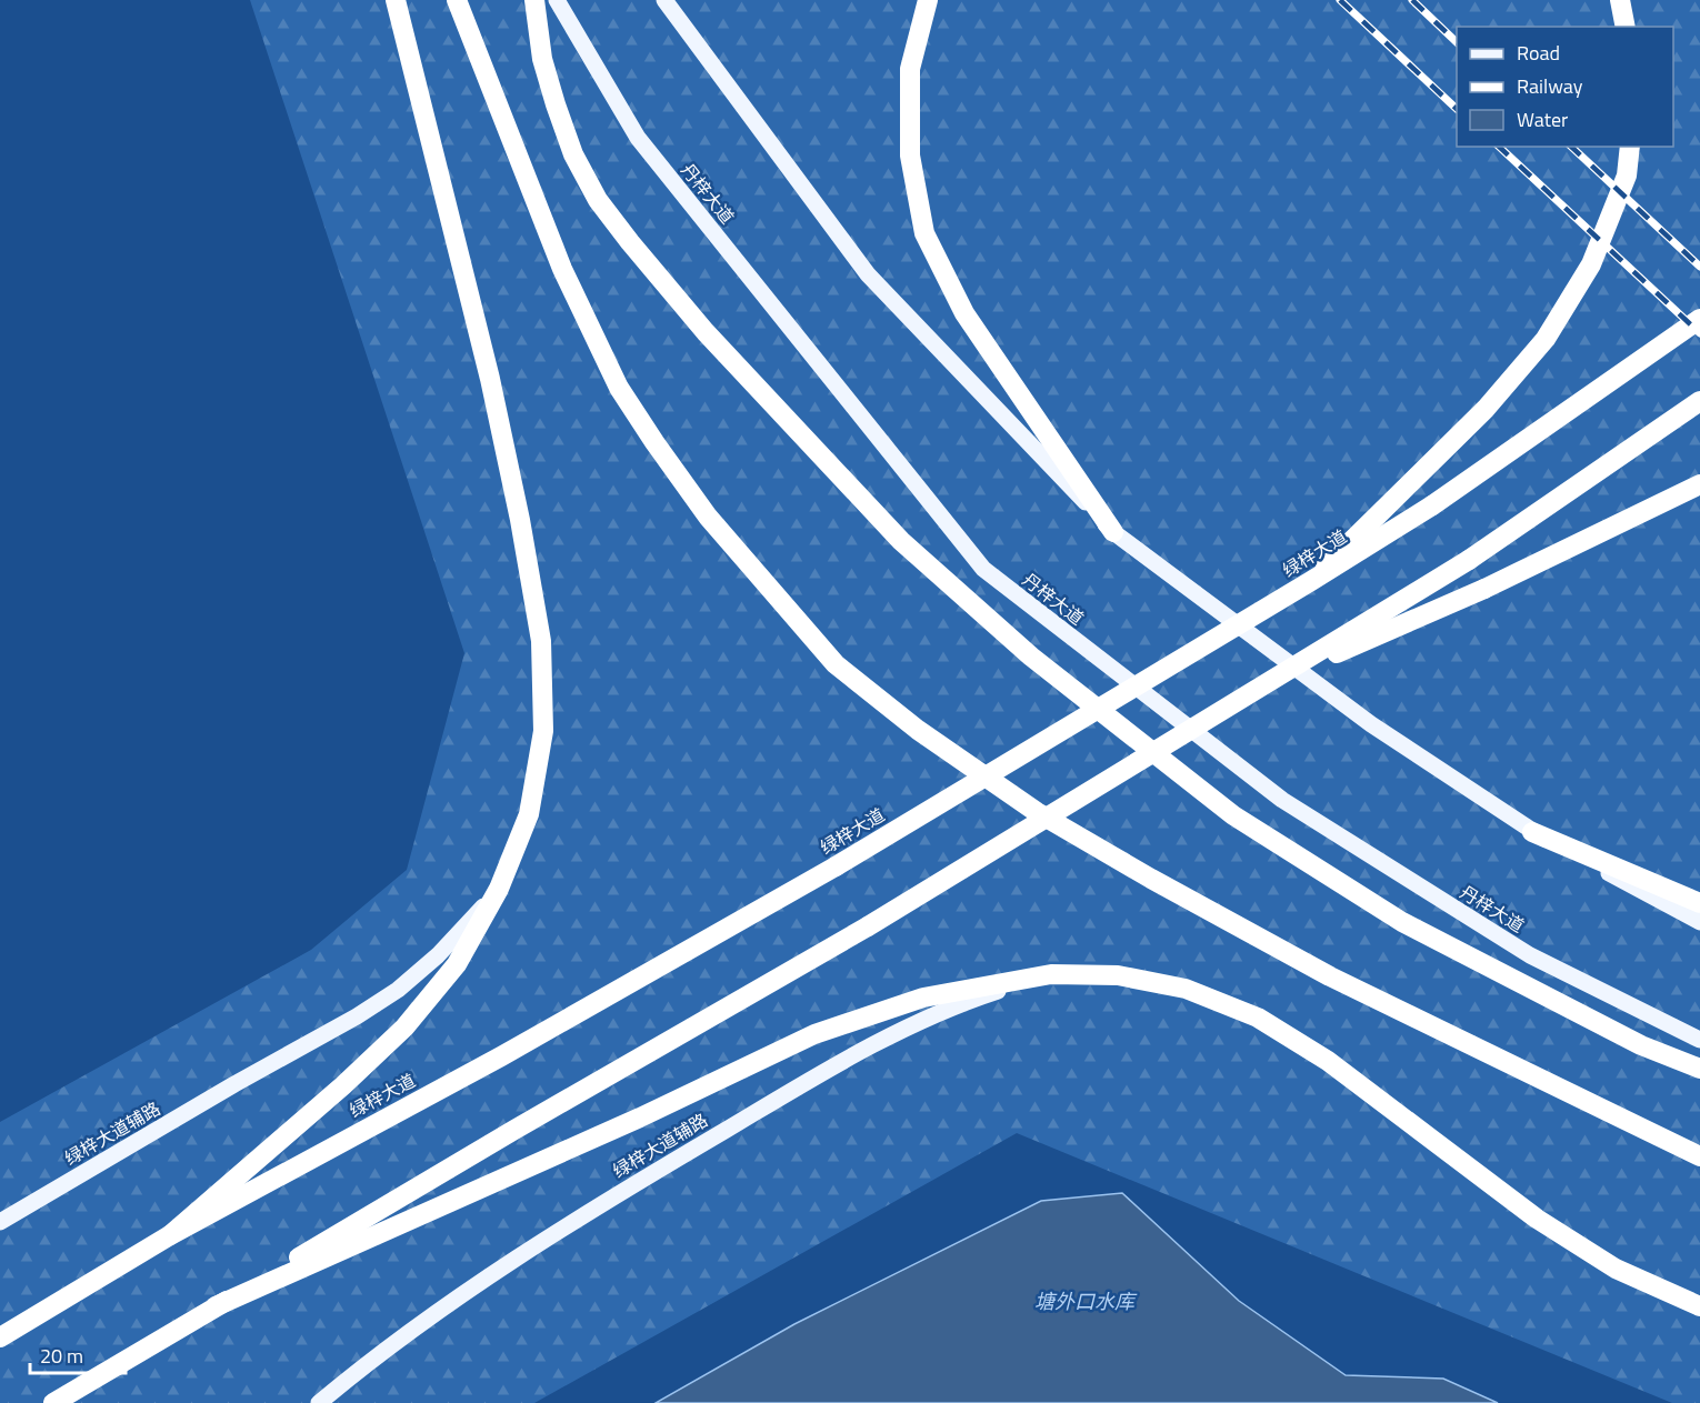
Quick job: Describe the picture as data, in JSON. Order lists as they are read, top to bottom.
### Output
{
  "streets": {
    "highway": ["绿梓大道"],
    "main road": ["丹梓大道", "绿梓大道辅路"]
  },
  "water": ["塘外口水库"],
  "legend": ["Road", "Railway", "Water"],
  "scale_bar": "20 m"
}
